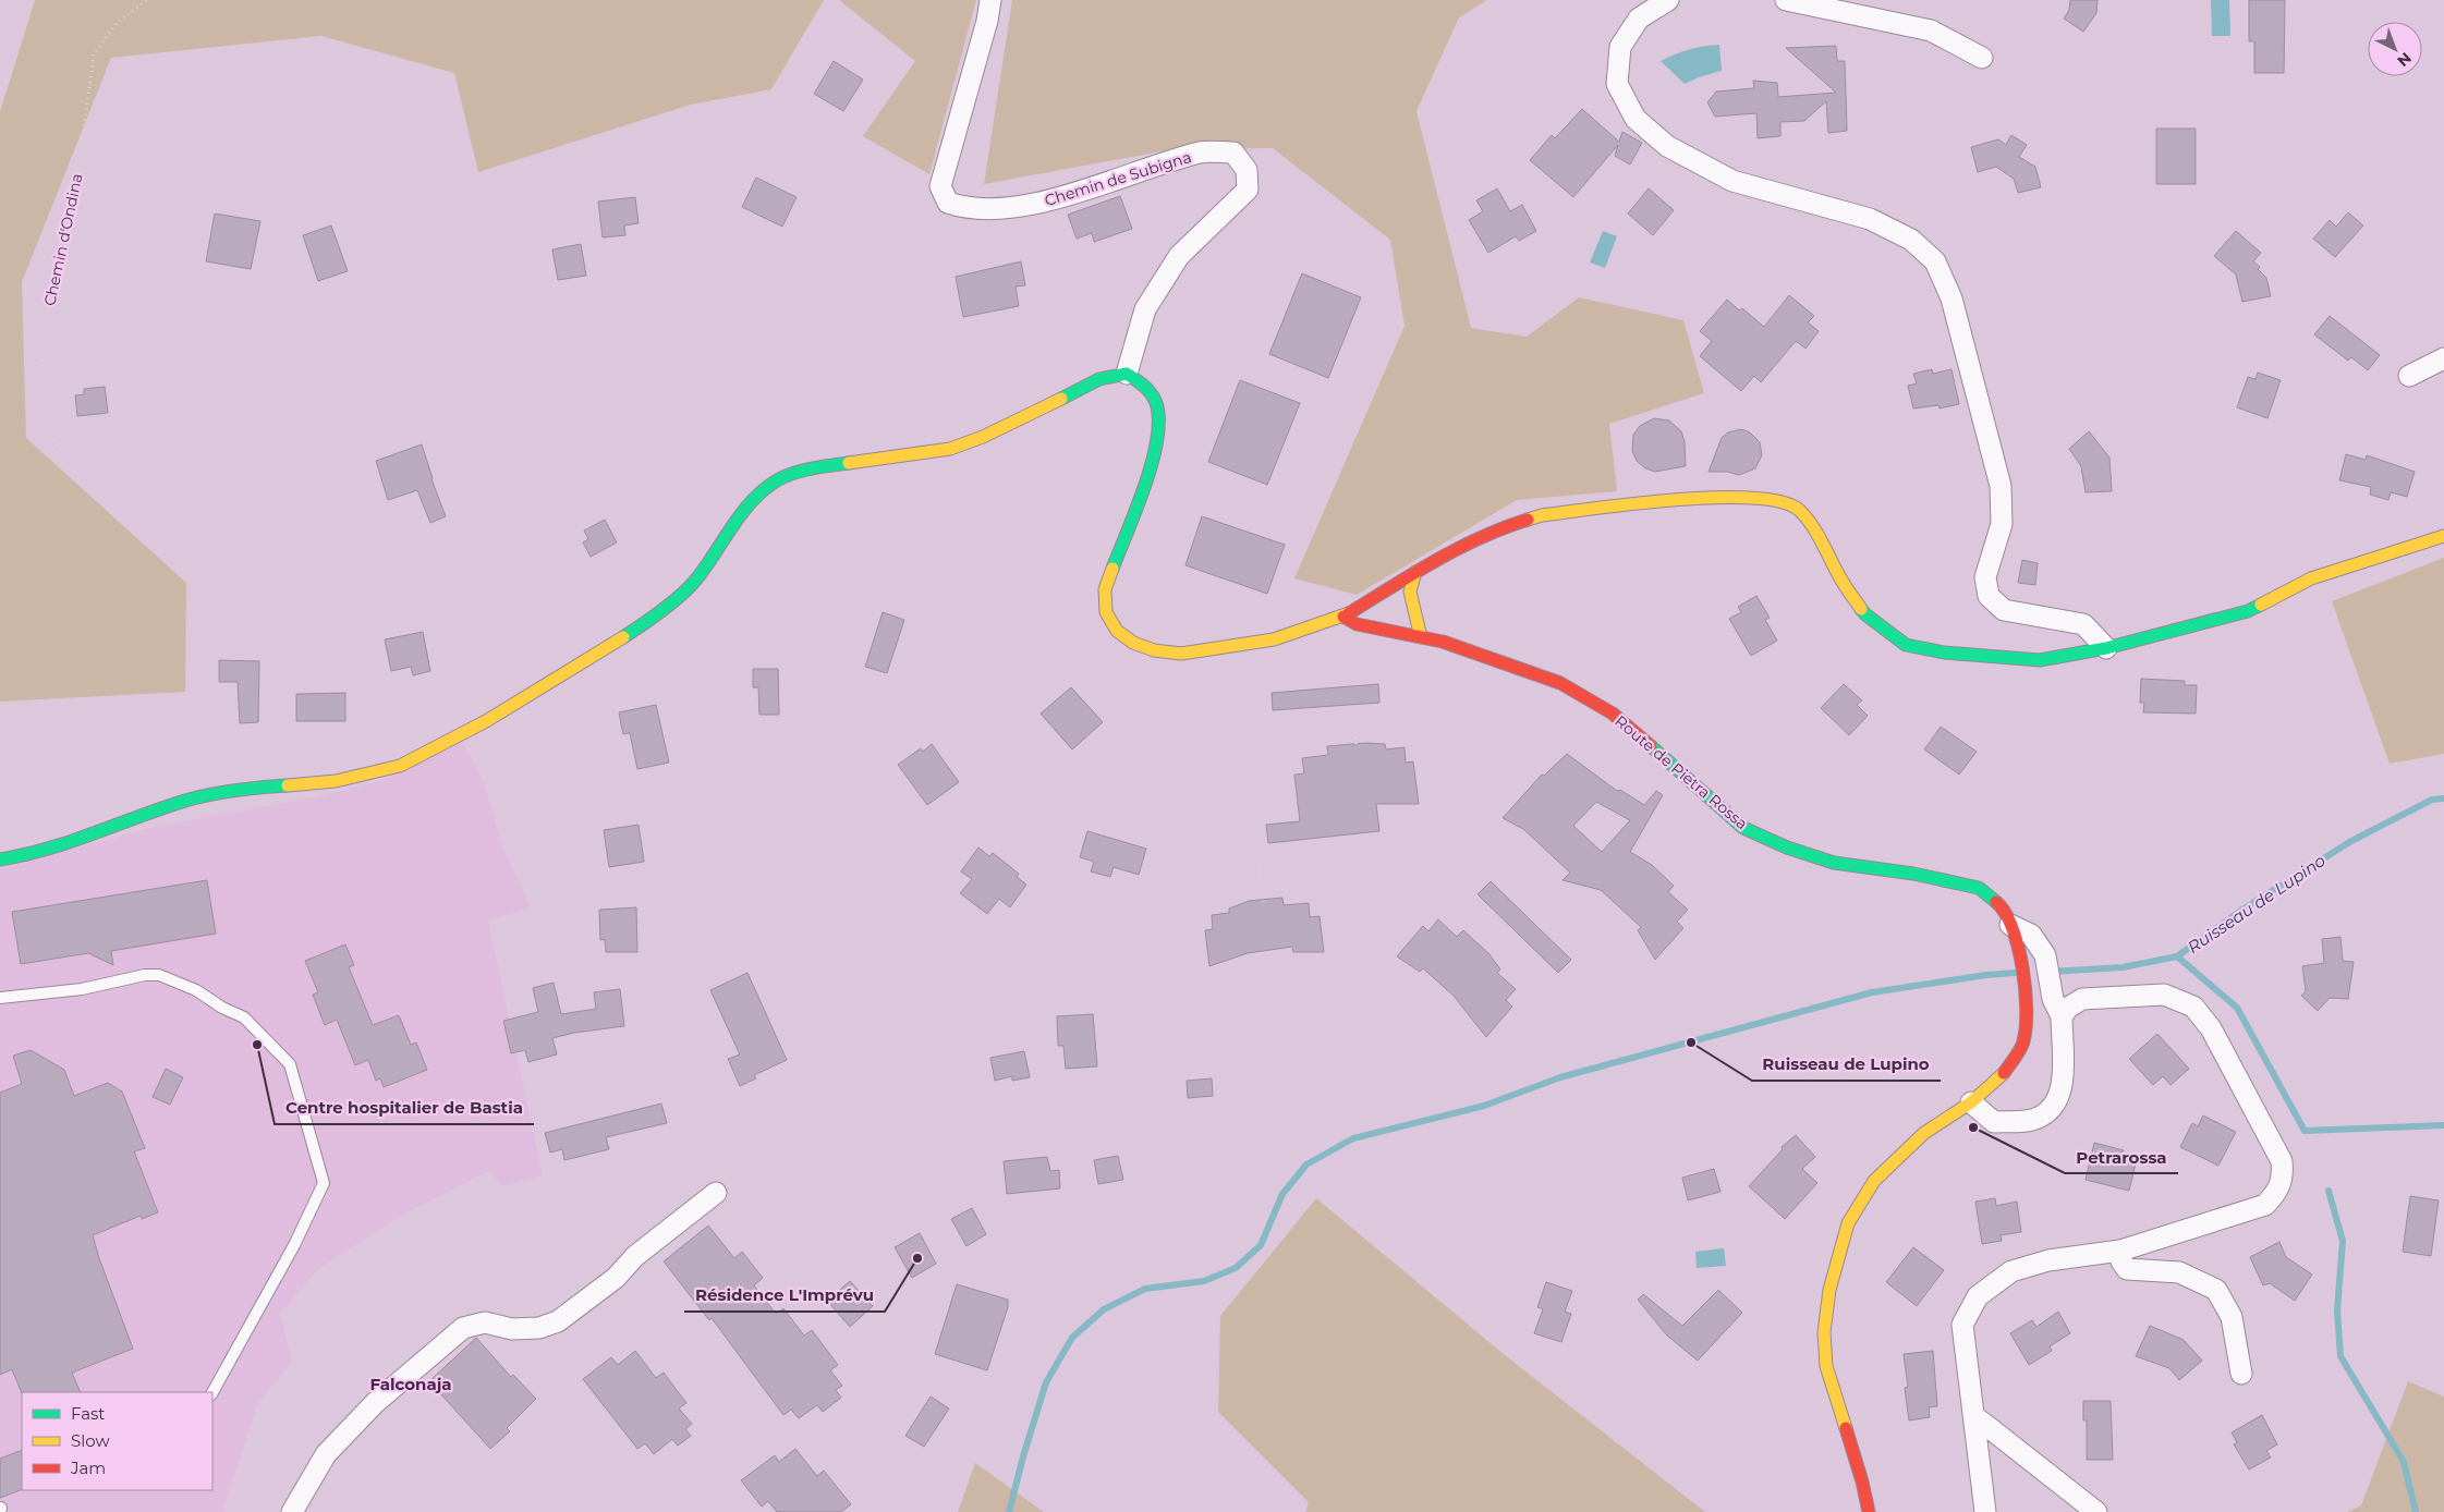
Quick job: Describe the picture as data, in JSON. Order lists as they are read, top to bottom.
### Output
{
  "streets": {
    "main road": ["Route de Pietra Rossa"],
    "street": ["Chemin de Subigna"],
    "path": ["Chemin d'Ondina"]
  },
  "districts": ["Falconaja"],
  "water": ["Ruisseau de Lupino"],
  "places": [
    "Ruisseau de Lupino",
    "Centre hospitalier de Bastia",
    "Petrarossa",
    "Résidence L'Imprévu"
  ],
  "legend": ["Fast", "Slow", "Jam"],
  "north": "bottom right"
}
